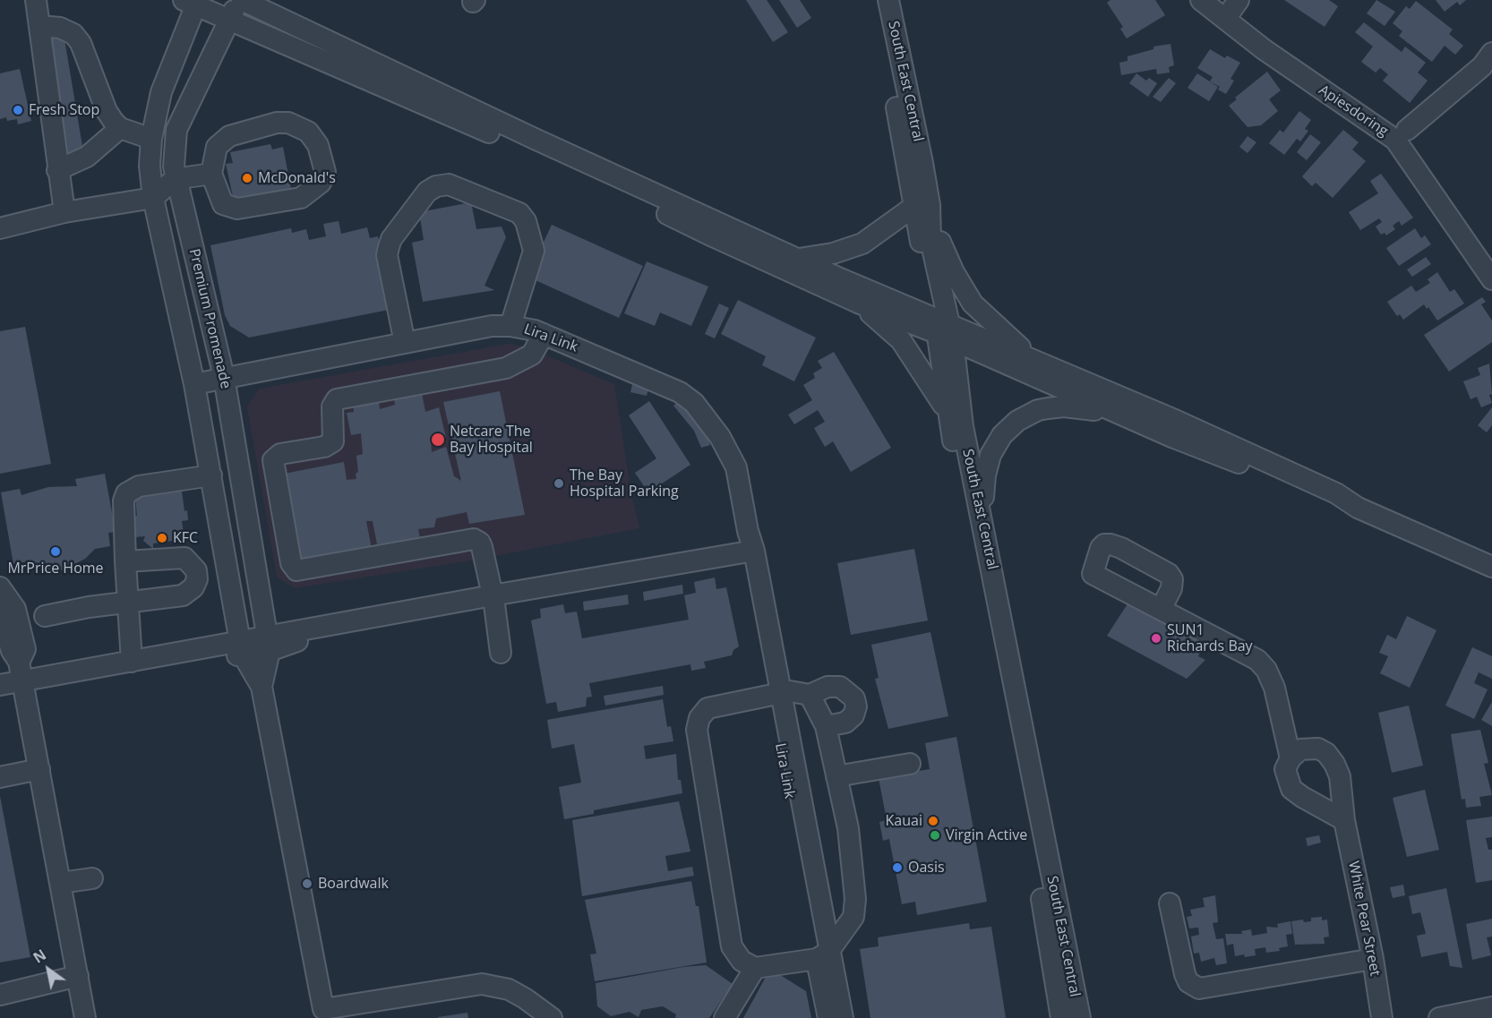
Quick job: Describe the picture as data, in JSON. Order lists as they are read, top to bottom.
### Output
{
  "streets": {
    "street": [
      "South East Central",
      "Apiesdoring",
      "Premium Promenade",
      "Lira Link",
      "White Pear Street"
    ]
  },
  "crossings": [
    ["Premium Promenade", "Lira Link"]
  ],
  "places": [
    "Fresh Stop",
    "McDonald's",
    "Netcare The Bay Hospital",
    "The Bay Hospital Parking",
    "KFC",
    "MrPrice Home",
    "SUN1 Richards Bay",
    "Kauai",
    "Virgin Active",
    "Oasis",
    "Boardwalk"
  ],
  "north": "top left"
}
